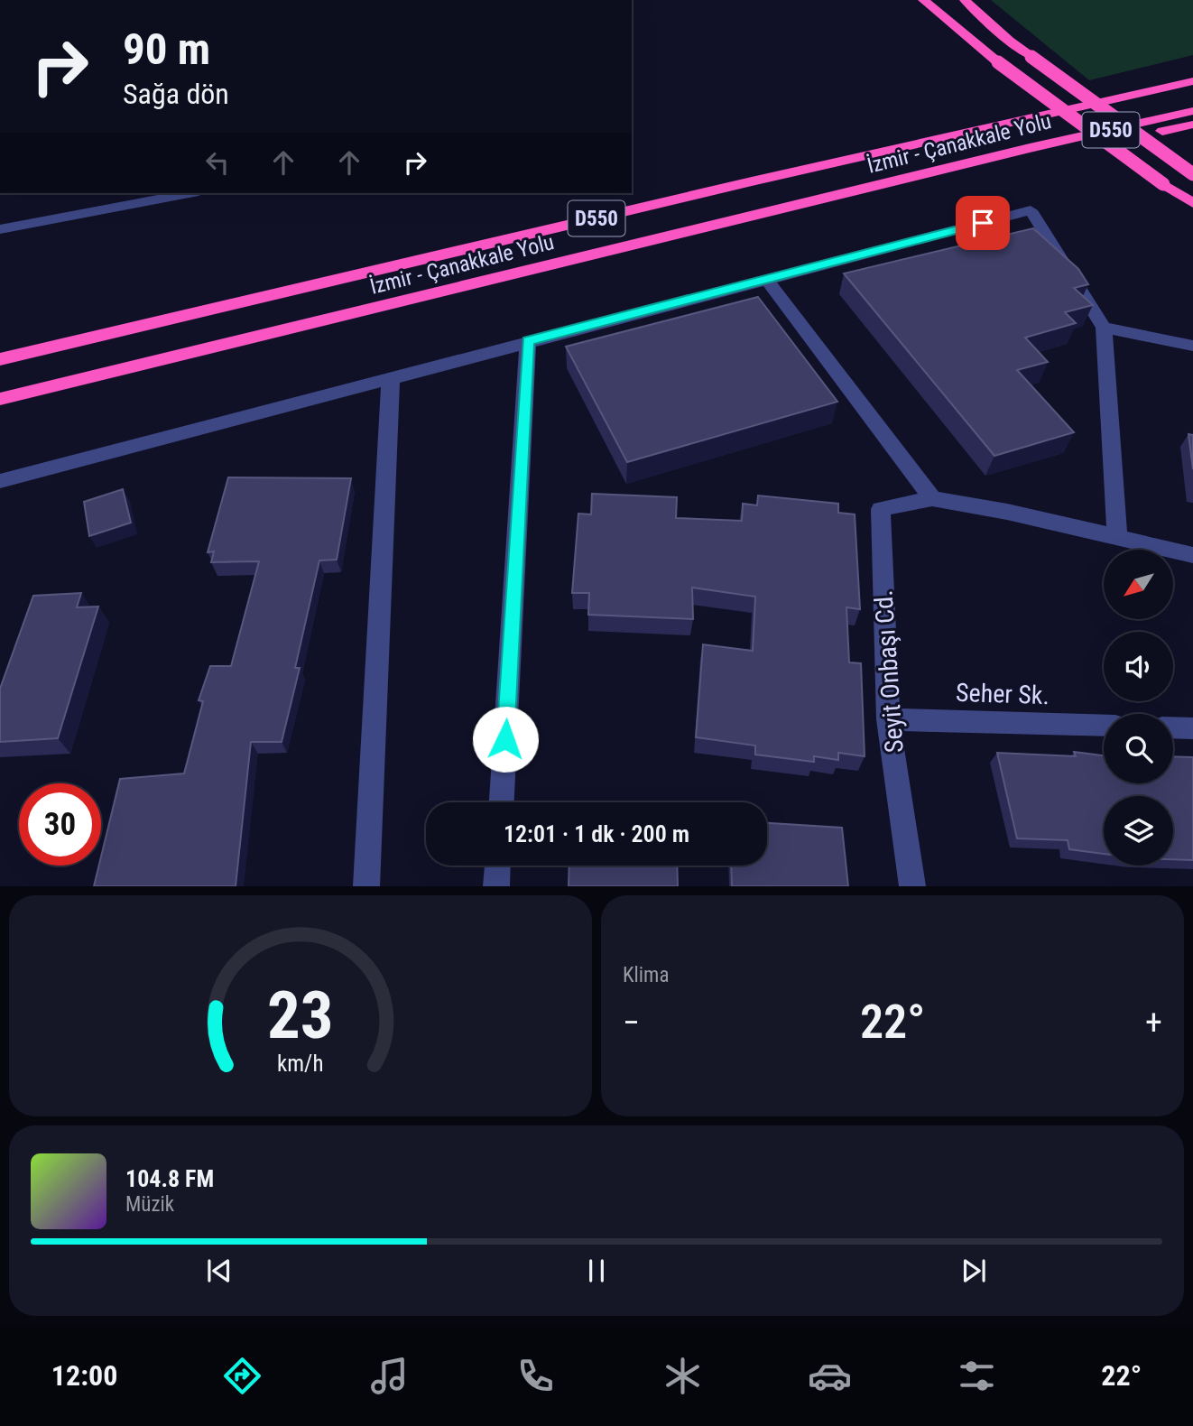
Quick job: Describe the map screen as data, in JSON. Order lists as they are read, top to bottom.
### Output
{
  "streets": {
    "highway": ["D550", "İzmir - Çanakkale Yolu"],
    "street": ["Seyit Onbaşı Cd.", "Seher Sk."]
  },
  "crossings": [
    ["Seyit Onbaşı Cd.", "Seher Sk."]
  ],
  "north": "bottom left",
  "page": {
    "turn": ["90 m", "Sağa dön"],
    "limit": "30",
    "trip": "12:01 · 1 dk · 200 m",
    "tile": "Klima",
    "heat": ["−", "22°", "+"],
    "song": ["104.8 FM", "Müzik"],
    "tabs": ["12:00", "22°"],
    "gauge": ["23", "km/h"]
  }
}
